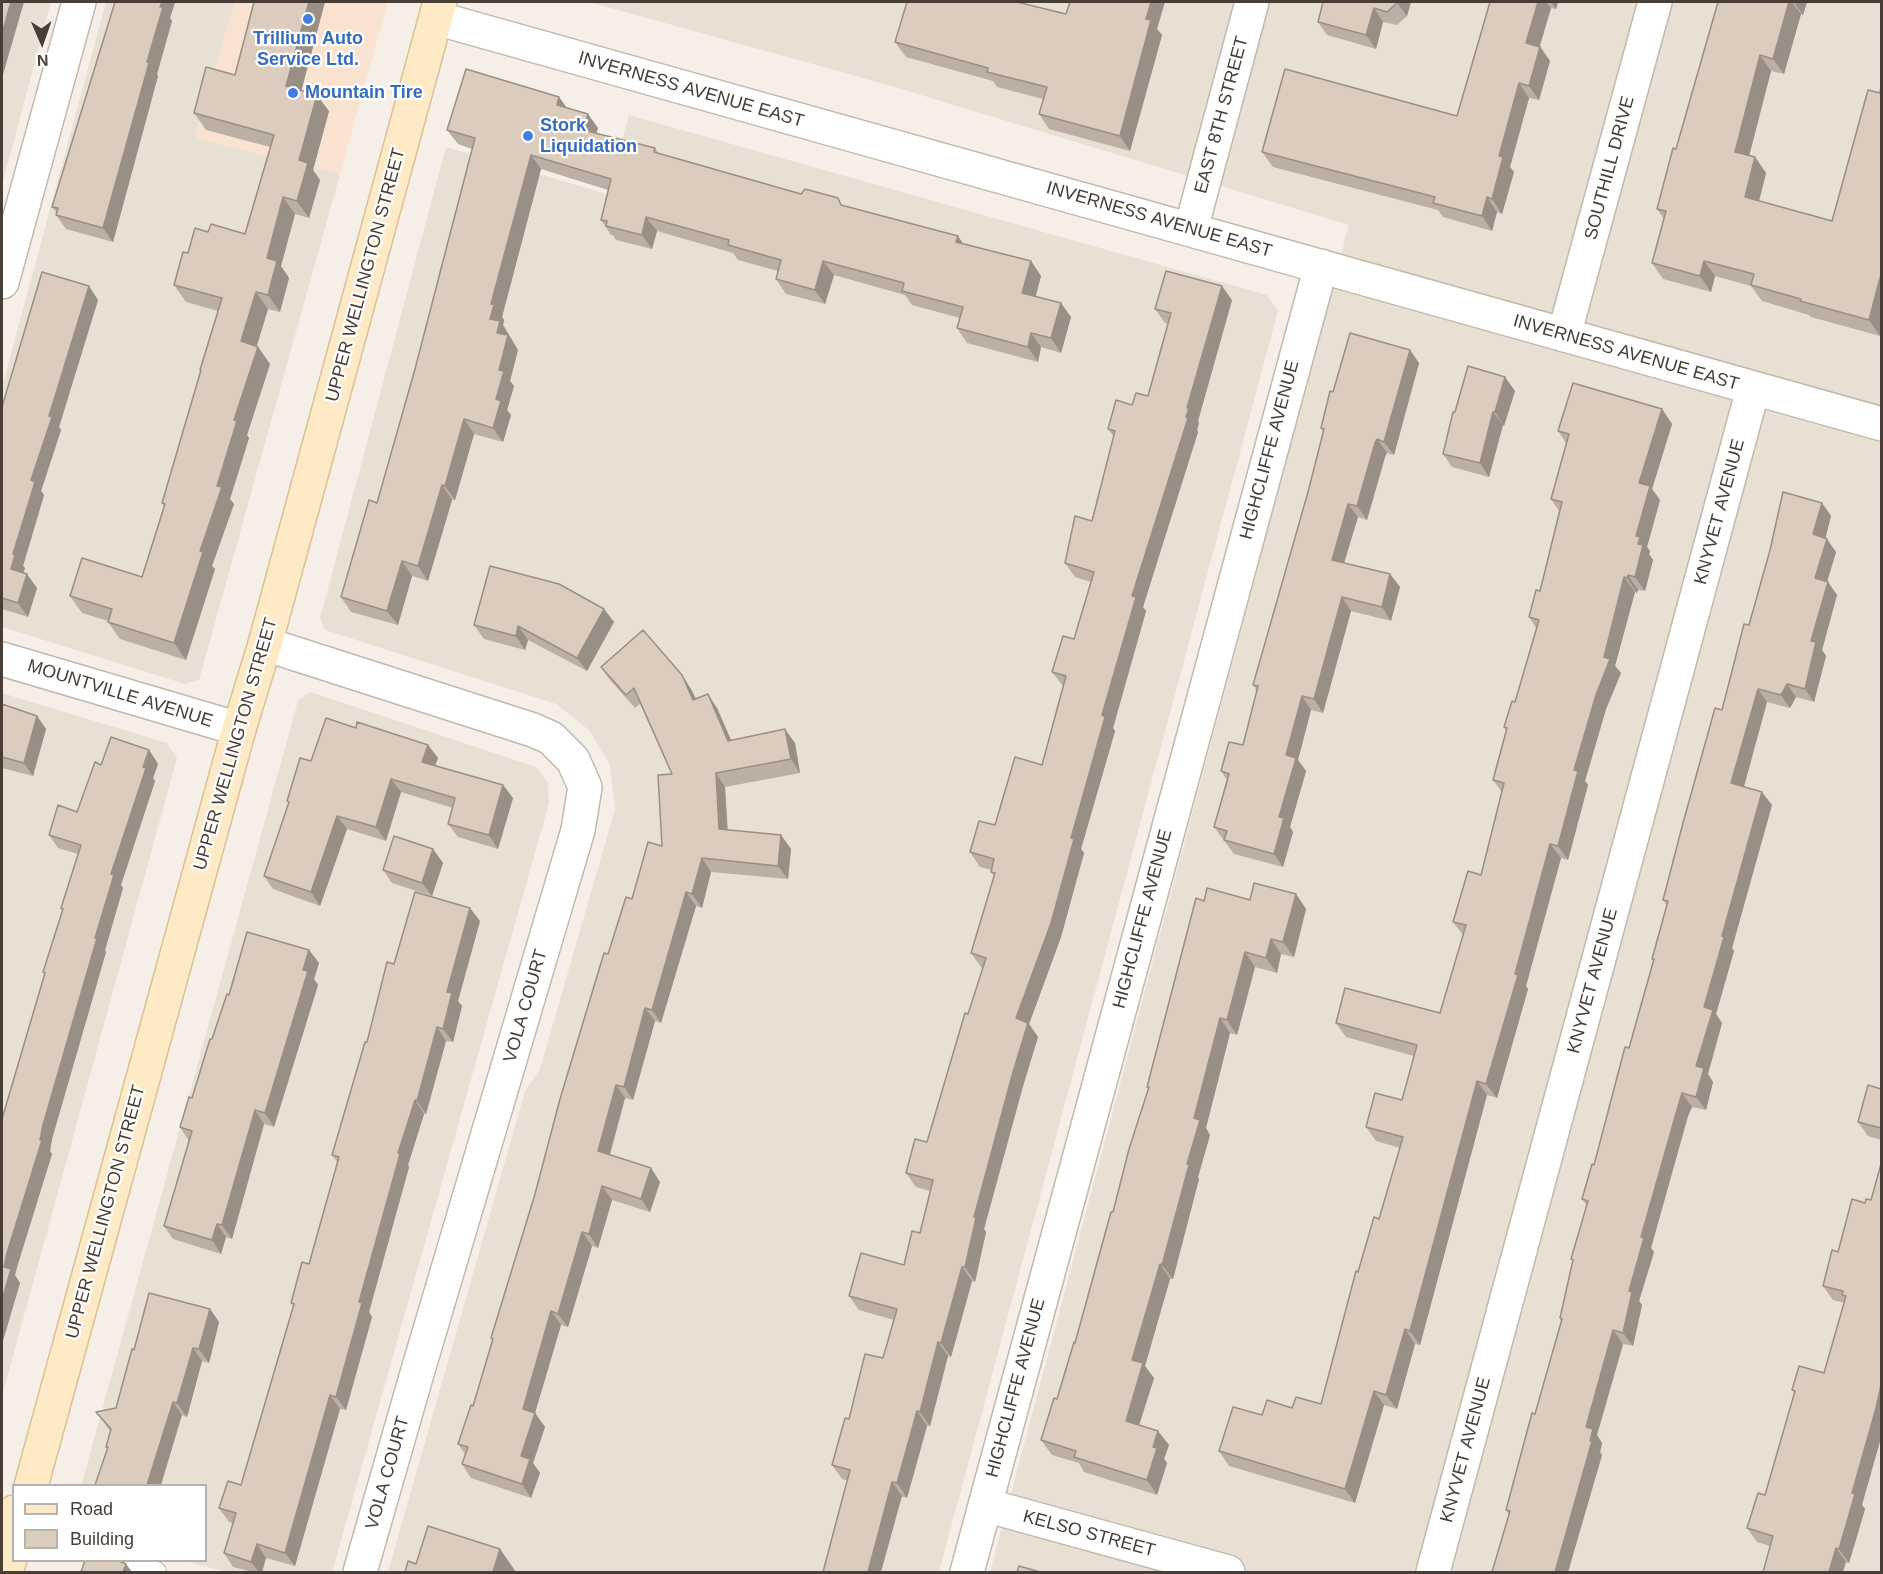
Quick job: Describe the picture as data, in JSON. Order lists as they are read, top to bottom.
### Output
{
  "streets": {
    "main road": ["UPPER WELLINGTON STREET"],
    "street": [
      "INVERNESS AVENUE EAST",
      "EAST 8TH STREET",
      "SOUTHILL DRIVE",
      "HIGHCLIFFE AVENUE",
      "KNYVET AVENUE",
      "MOUNTVILLE AVENUE",
      "VOLA COURT",
      "KELSO STREET"
    ]
  },
  "crossings": [
    ["INVERNESS AVENUE EAST", "EAST 8TH STREET"],
    ["INVERNESS AVENUE EAST", "SOUTHILL DRIVE"],
    ["INVERNESS AVENUE EAST", "UPPER WELLINGTON STREET"],
    ["INVERNESS AVENUE EAST", "HIGHCLIFFE AVENUE"],
    ["INVERNESS AVENUE EAST", "KNYVET AVENUE"],
    ["UPPER WELLINGTON STREET", "MOUNTVILLE AVENUE"],
    ["UPPER WELLINGTON STREET", "VOLA COURT"],
    ["HIGHCLIFFE AVENUE", "KELSO STREET"]
  ],
  "places": ["Trillium Auto Service Ltd.", "Mountain Tire", "Stork Liquidation"],
  "legend": ["Road", "Building"],
  "north": "bottom"
}
